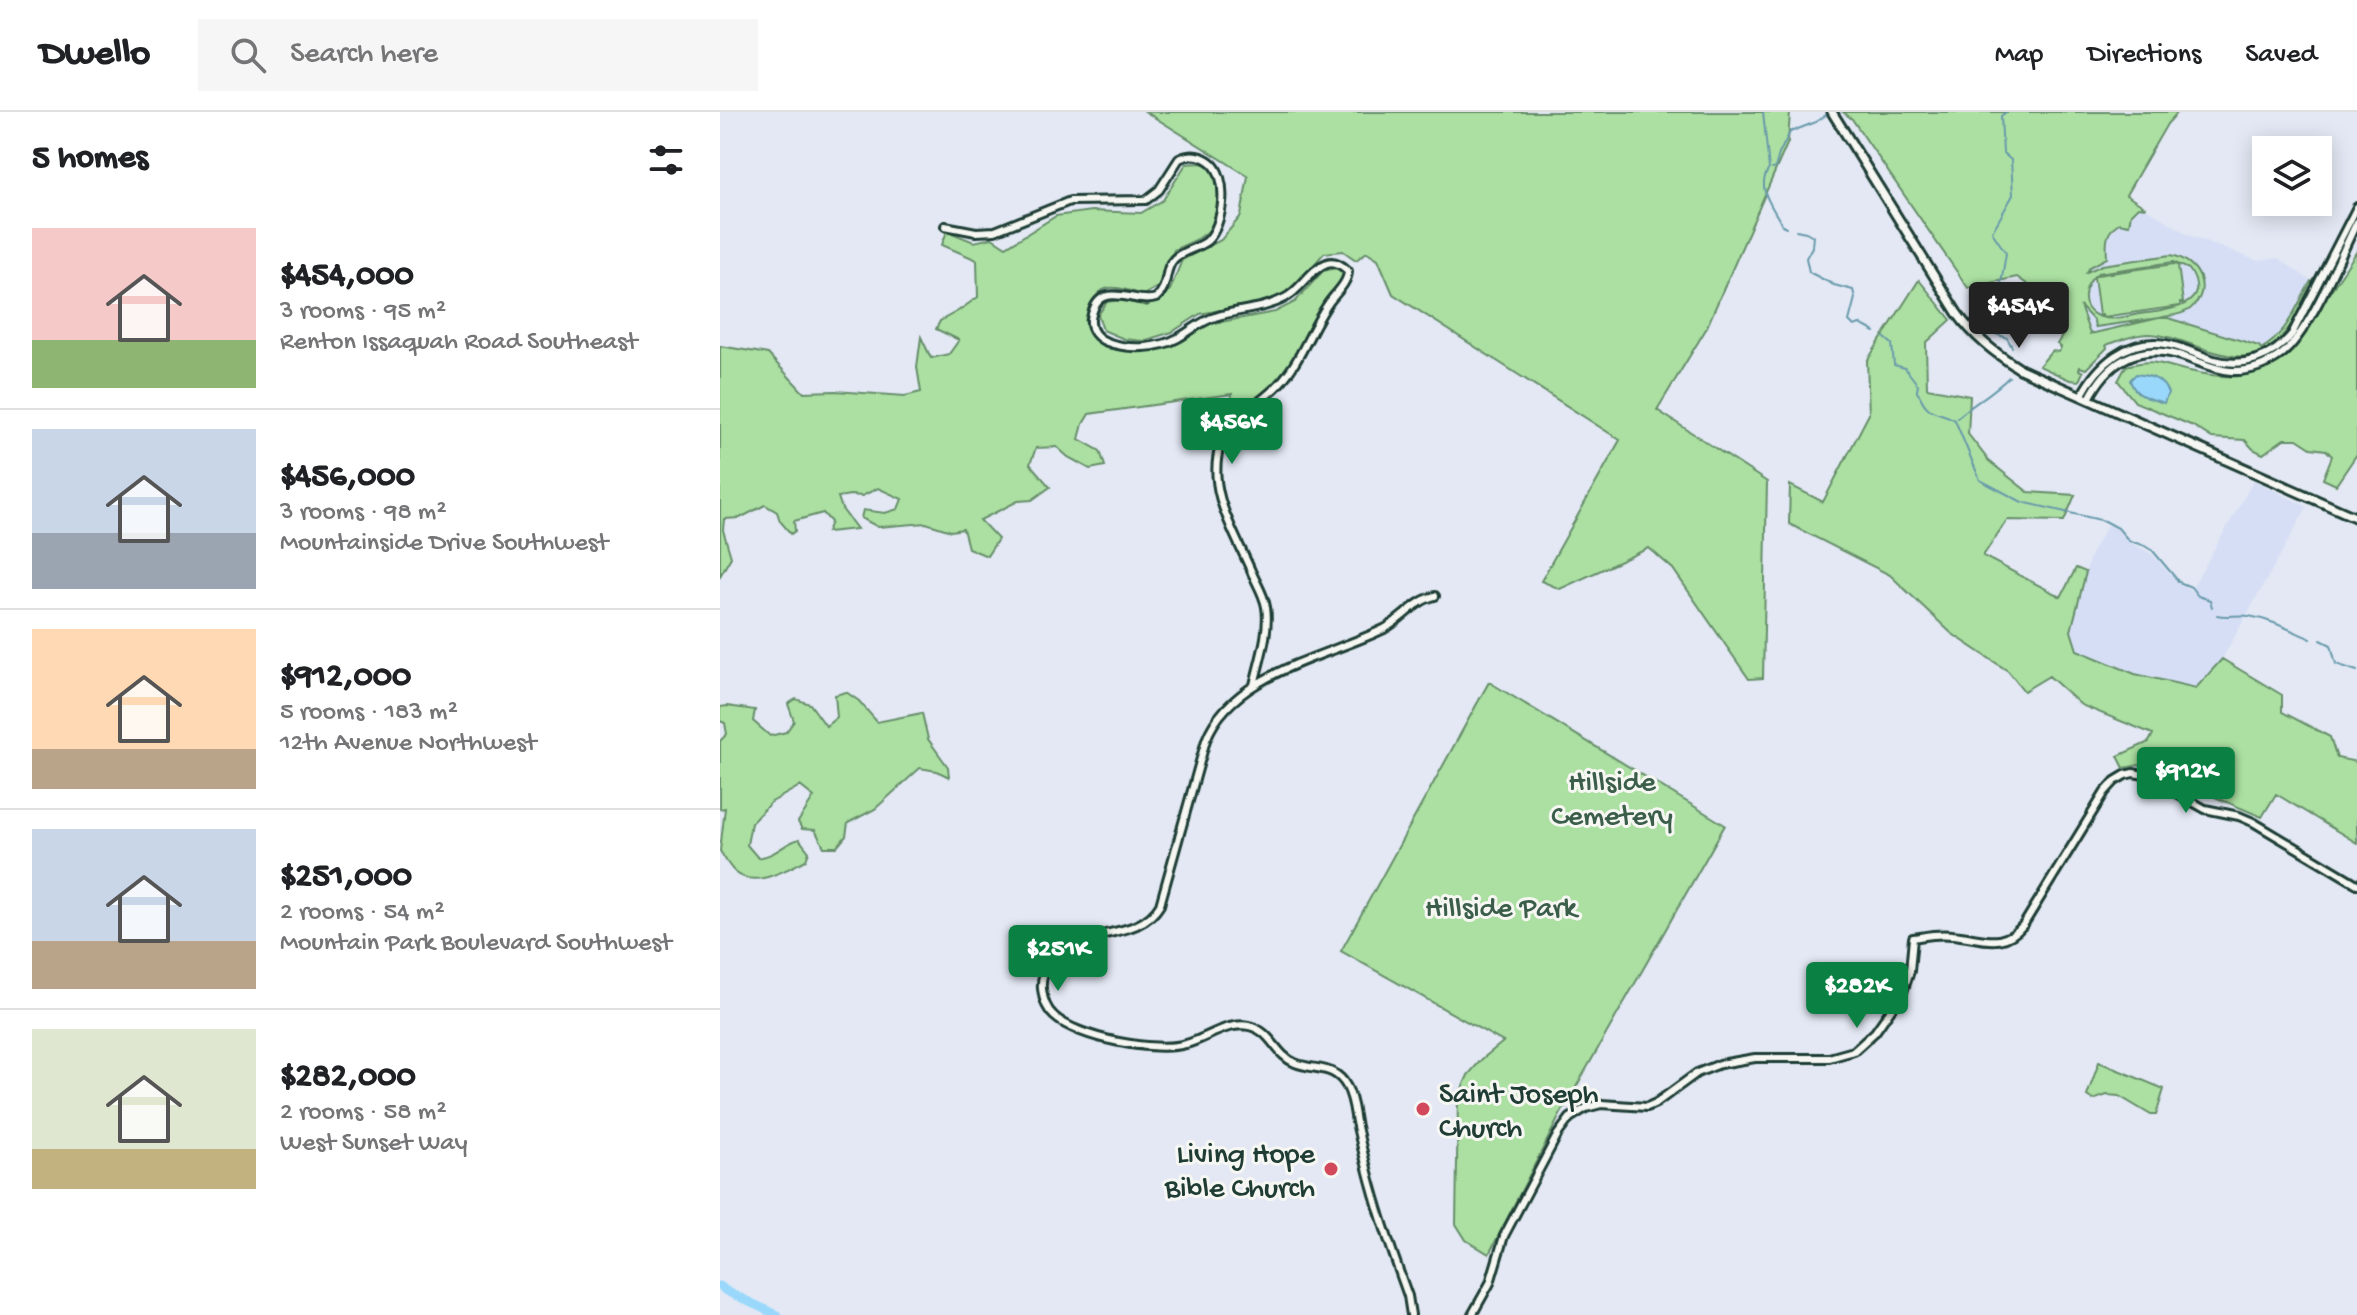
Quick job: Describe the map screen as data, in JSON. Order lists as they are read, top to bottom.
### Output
{
  "parks": ["Hillside Cemetery", "Hillside Park"],
  "places": ["Saint Joseph Church", "Living Hope Bible Church"],
  "page": {
    "header": "Dwello",
    "search": "Search here",
    "nav": ["Map", "Directions", "Saved"],
    "heading": "5 homes",
    "list": [
      {
        "name": "$454,000",
        "note": "3 rooms · 95 m² · Renton Issaquah Road Southeast"
      },
      {
        "name": "$456,000",
        "note": "3 rooms · 98 m² · Mountainside Drive Southwest"
      },
      {
        "name": "$912,000",
        "note": "5 rooms · 183 m² · 12th Avenue Northwest"
      },
      {
        "name": "$251,000",
        "note": "2 rooms · 54 m² · Mountain Park Boulevard Southwest"
      },
      {
        "name": "$282,000",
        "note": "2 rooms · 58 m² · West Sunset Way"
      }
    ],
    "price": [
      "$454K",
      "$456K",
      "$912K",
      "$251K",
      "$282K"
    ]
  }
}
